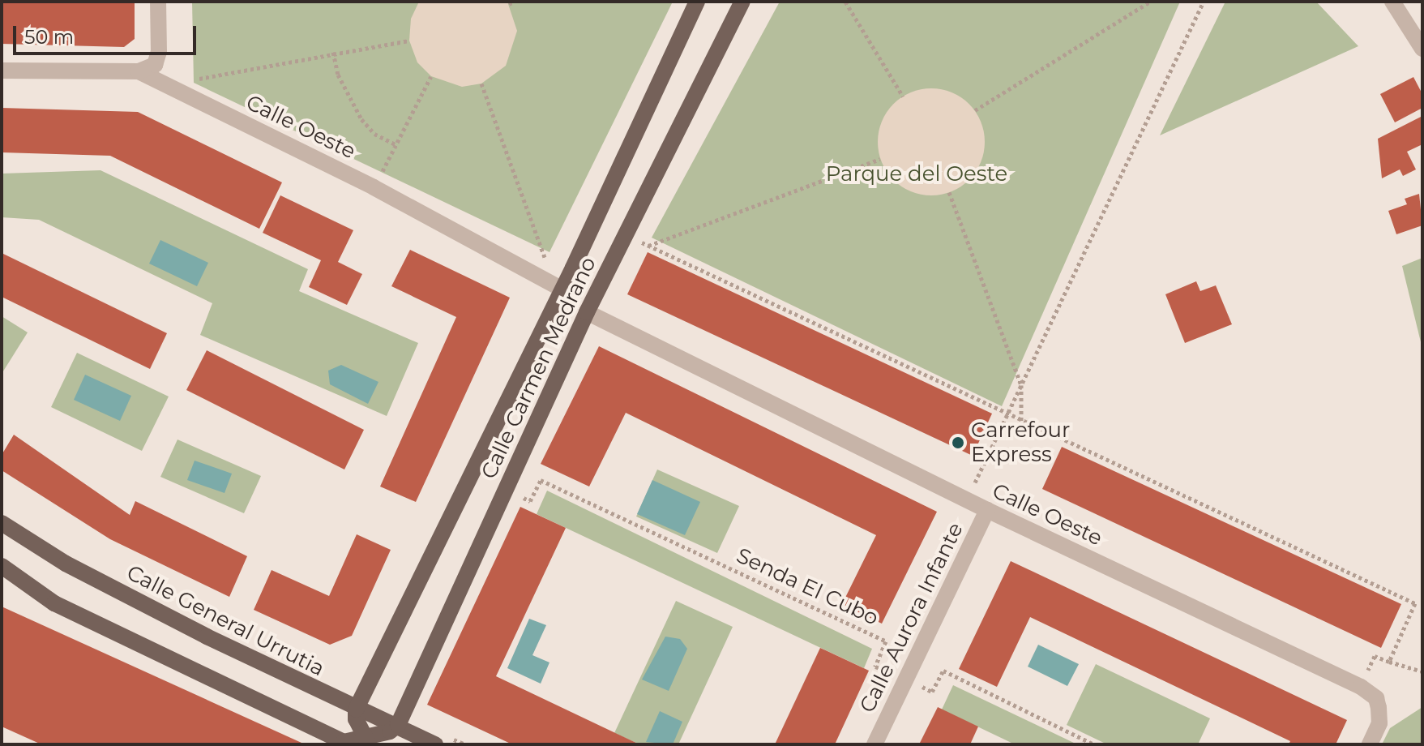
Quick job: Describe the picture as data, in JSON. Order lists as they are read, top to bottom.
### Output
{
  "streets": {
    "main road": ["Calle Carmen Medrano", "Calle General Urrutia"],
    "street": ["Calle Oeste", "Calle Aurora Infante"],
    "path": ["Senda El Cubo"]
  },
  "crossings": [
    ["Calle Oeste", "Calle Carmen Medrano"],
    ["Calle Oeste", "Calle Aurora Infante"],
    ["Calle Carmen Medrano", "Senda El Cubo"],
    ["Calle Carmen Medrano", "Calle General Urrutia"]
  ],
  "parks": ["Parque del Oeste"],
  "places": ["Carrefour Express"],
  "scale_bar": "50 m"
}
